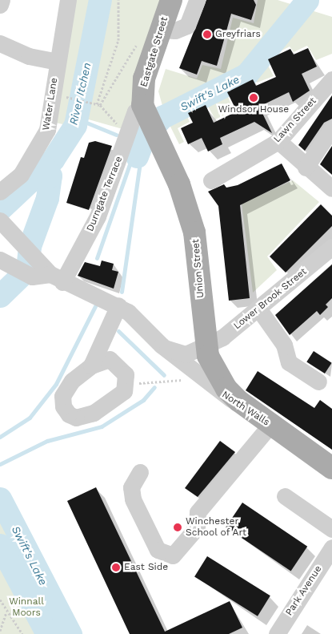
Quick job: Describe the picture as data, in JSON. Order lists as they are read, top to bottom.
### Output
{
  "streets": {
    "main road": ["Eastgate Street", "Union Street", "North Walls"],
    "street": [
      "Water Lane",
      "Lawn Street",
      "Durngate Terrace",
      "Lower Brook Street",
      "Park Avenue"
    ]
  },
  "crossings": [
    ["Eastgate Street", "Durngate Terrace"],
    ["Eastgate Street", "Union Street"],
    ["Durngate Terrace", "Union Street"],
    ["Durngate Terrace", "North Walls"],
    ["Union Street", "Lower Brook Street"],
    ["Union Street", "North Walls"],
    ["Lower Brook Street", "North Walls"]
  ],
  "water": ["Swift's Lake", "River Itchen"],
  "parks": ["Winnall Moors"],
  "places": [
    "Greyfriars",
    "Windsor House",
    "Winchester School of Art",
    "East Side"
  ]
}
